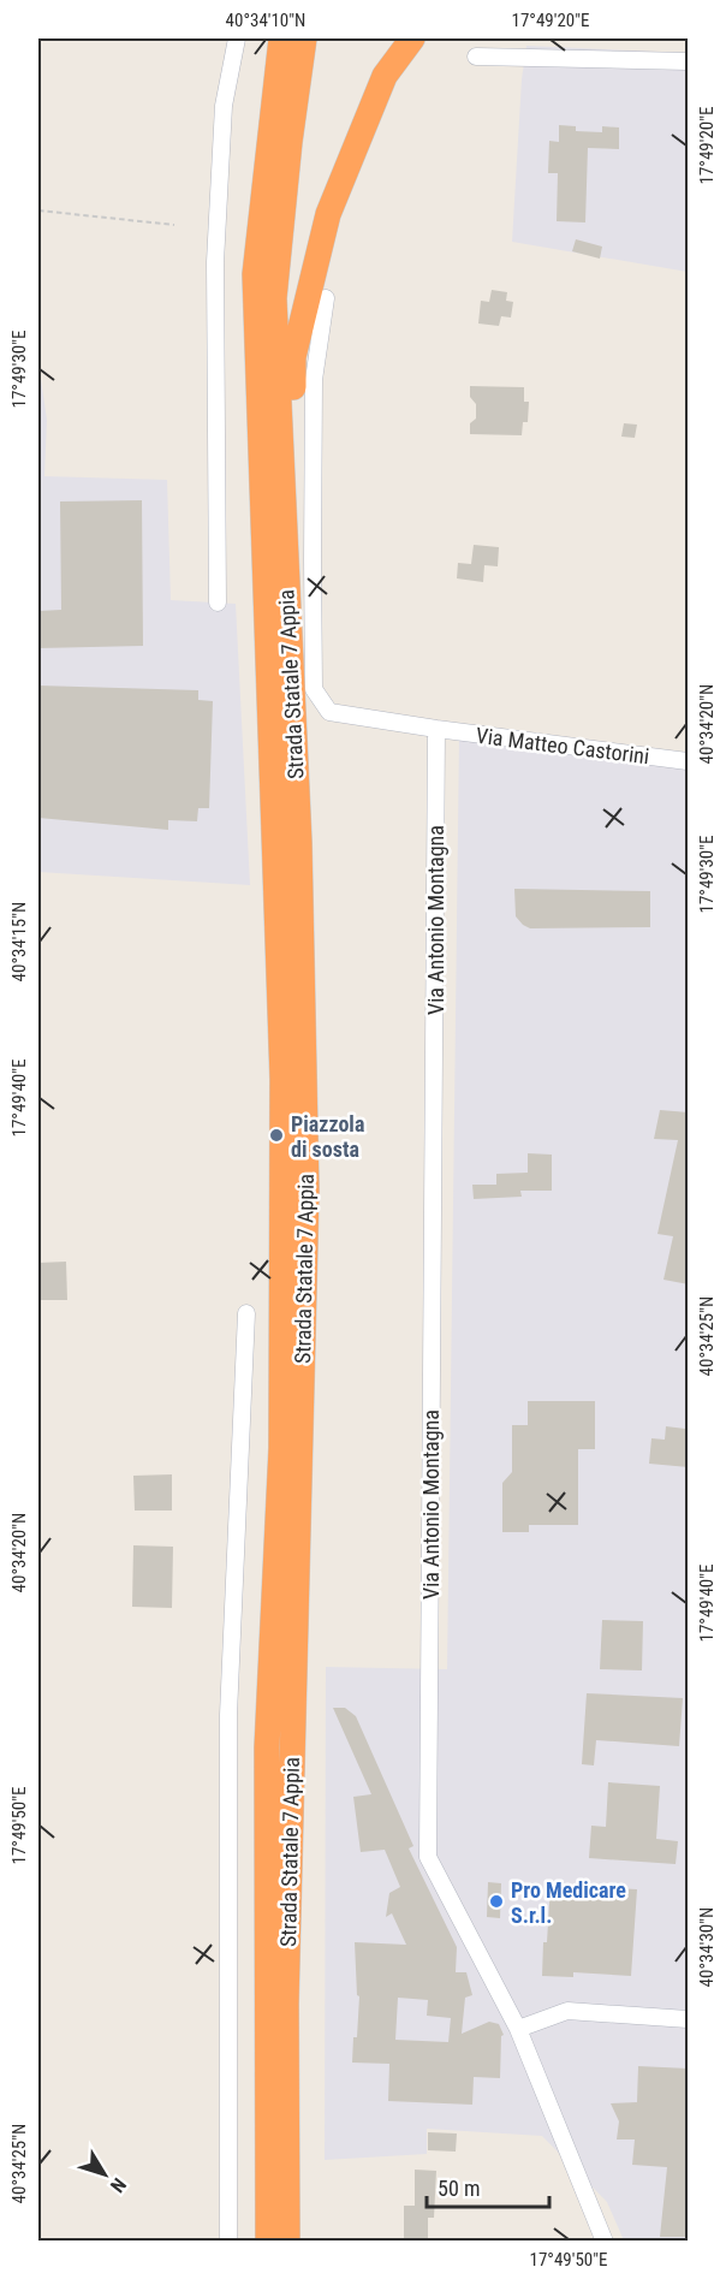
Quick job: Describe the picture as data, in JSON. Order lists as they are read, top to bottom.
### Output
{
  "streets": {
    "highway": ["Strada Statale 7 Appia"],
    "street": ["Via Matteo Castorini", "Via Antonio Montagna"]
  },
  "crossings": [
    ["Via Matteo Castorini", "Via Antonio Montagna"]
  ],
  "places": ["Piazzola di sosta", "Pro Medicare S.r.l."],
  "scale_bar": "50 m",
  "north": "bottom right",
  "coordinates": [
    "40°34'10\"N",
    "17°49'20\"E",
    "17°49'30\"E",
    "40°34'20\"N",
    "40°34'15\"N",
    "17°49'40\"E",
    "40°34'25\"N",
    "17°49'50\"E",
    "40°34'30\"N"
  ]
}
